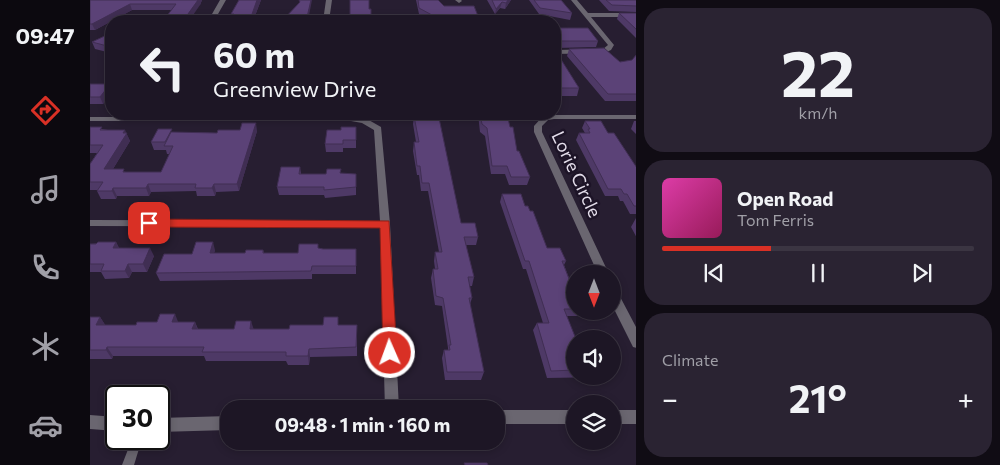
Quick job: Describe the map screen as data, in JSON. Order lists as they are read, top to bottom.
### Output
{
  "streets": {
    "street": ["Lorie Circle"]
  },
  "north": "bottom",
  "page": {
    "tabs": "09:47",
    "tile": [
      ["22", "km/h"],
      "Climate"
    ],
    "turn": ["60 m", "Greenview Drive"],
    "song": ["Open Road", "Tom Ferris"],
    "heat": ["−", "21°", "+"],
    "limit": "30",
    "trip": "09:48 · 1 min · 160 m"
  }
}
